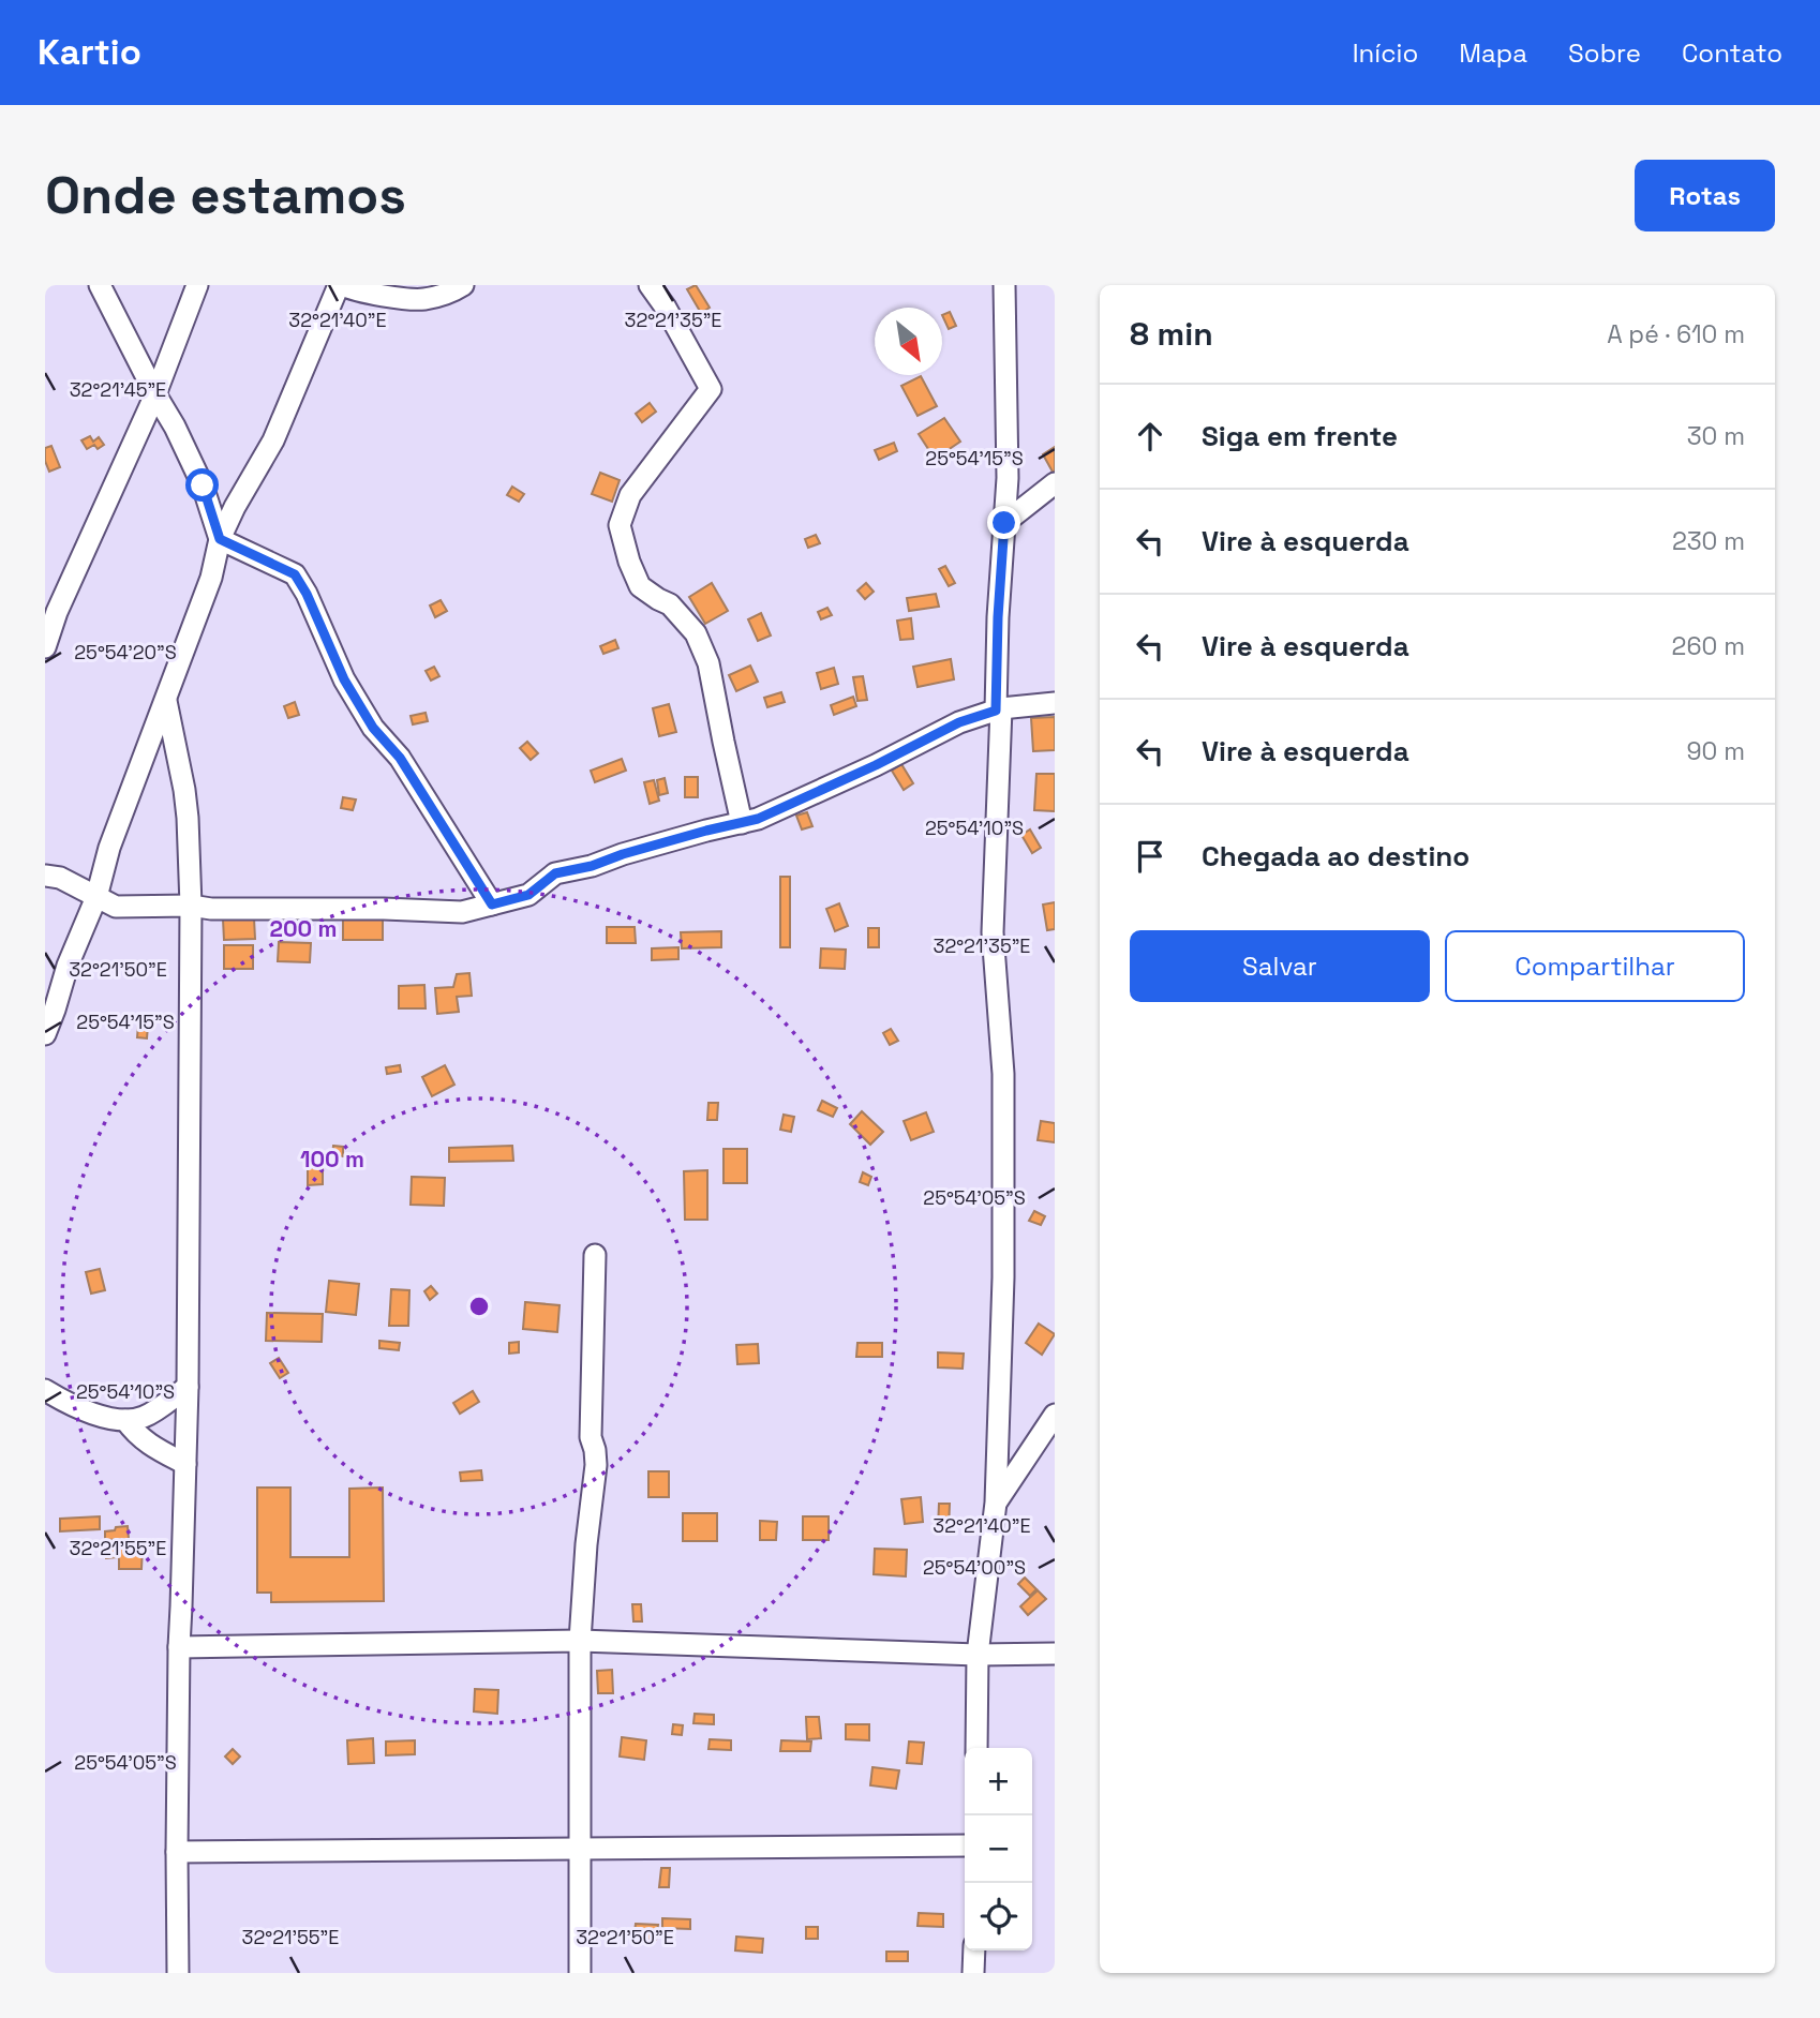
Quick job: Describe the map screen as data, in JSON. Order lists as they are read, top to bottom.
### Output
{
  "north": "bottom right",
  "page": {
    "header": "Kartio",
    "nav": [
      "Início",
      "Mapa",
      "Sobre",
      "Contato"
    ],
    "buttons": [
      "Rotas",
      ["Salvar", "Compartilhar"]
    ],
    "title": "Onde estamos",
    "heading": ["8 min", "A pé · 610 m"],
    "list": [
      ["Siga em frente", "30 m"],
      ["Vire à esquerda", "230 m"],
      ["Vire à esquerda", "260 m"],
      ["Vire à esquerda", "90 m"],
      "Chegada ao destino"
    ],
    "map_buttons": ["+", "−"]
  },
  "coordinates": [
    "32°21'40\"E",
    "32°21'35\"E",
    "32°21'45\"E",
    "25°54'15\"S",
    "25°54'20\"S",
    "25°54'10\"S",
    "32°21'50\"E",
    "25°54'05\"S",
    "32°21'55\"E",
    "25°54'00\"S"
  ],
  "rings": ["200 m", "100 m"]
}
